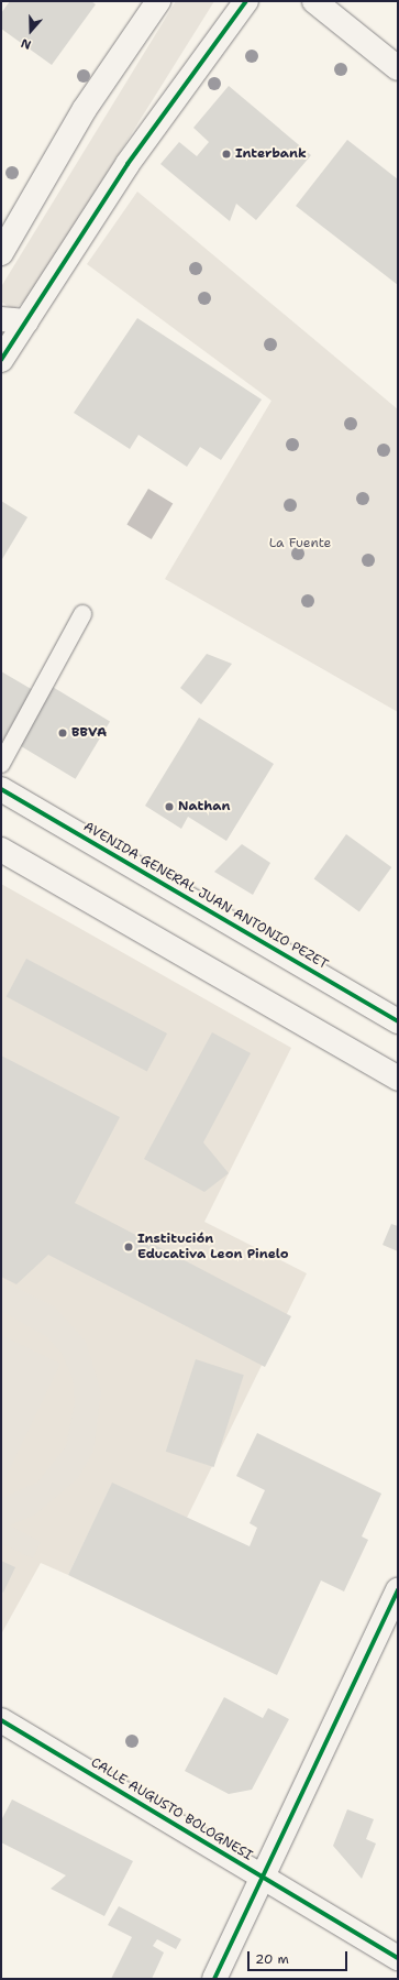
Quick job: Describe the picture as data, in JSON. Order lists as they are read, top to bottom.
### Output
{
  "streets": {
    "street": ["AVENIDA GENERAL JUAN ANTONIO PEZET", "CALLE AUGUSTO BOLOGNESI"]
  },
  "parks": ["La Fuente"],
  "places": [
    "Interbank",
    "BBVA",
    "Nathan",
    "Institución Educativa Leon Pinelo"
  ],
  "scale_bar": "20 m",
  "north": "bottom"
}
